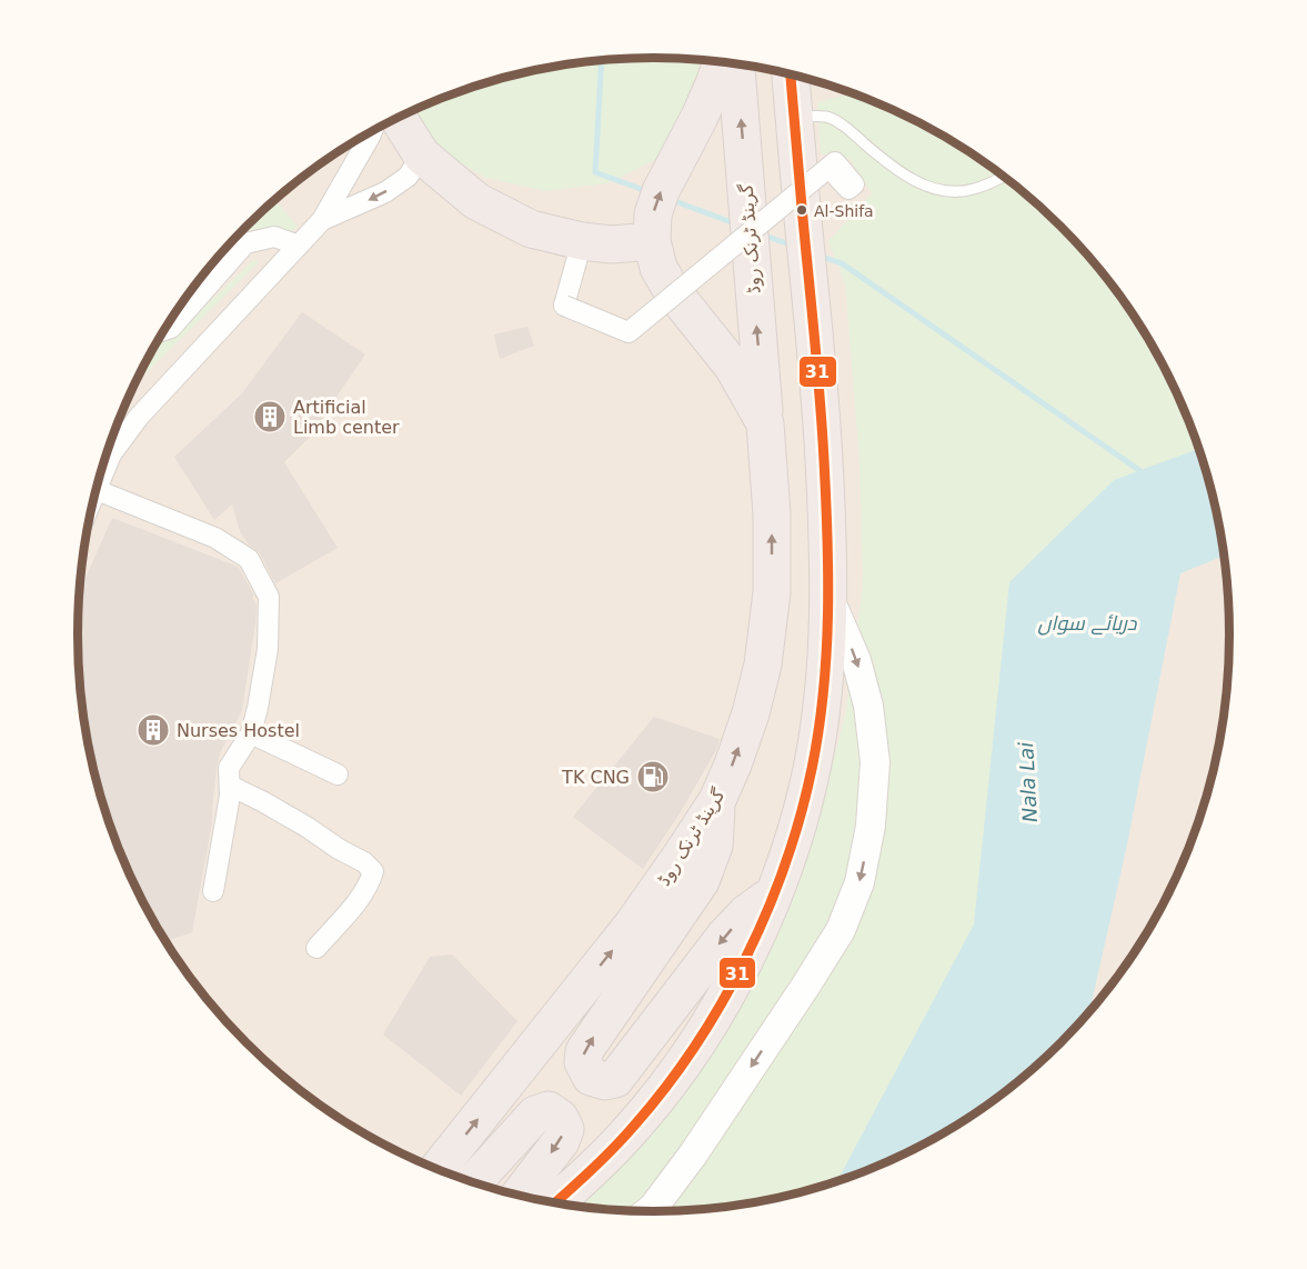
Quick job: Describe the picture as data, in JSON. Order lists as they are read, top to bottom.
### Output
{
  "streets": {
    "highway": ["گرینڈ ٹرنک روڈ"]
  },
  "water": ["دریائے سواں", "Nala Lai"],
  "places": {
    "other": ["Al-Shifa"],
    "building": ["Artificial Limb center", "Nurses Hostel"],
    "fuel station": ["TK CNG"]
  },
  "lines": ["transit line 31"]
}
